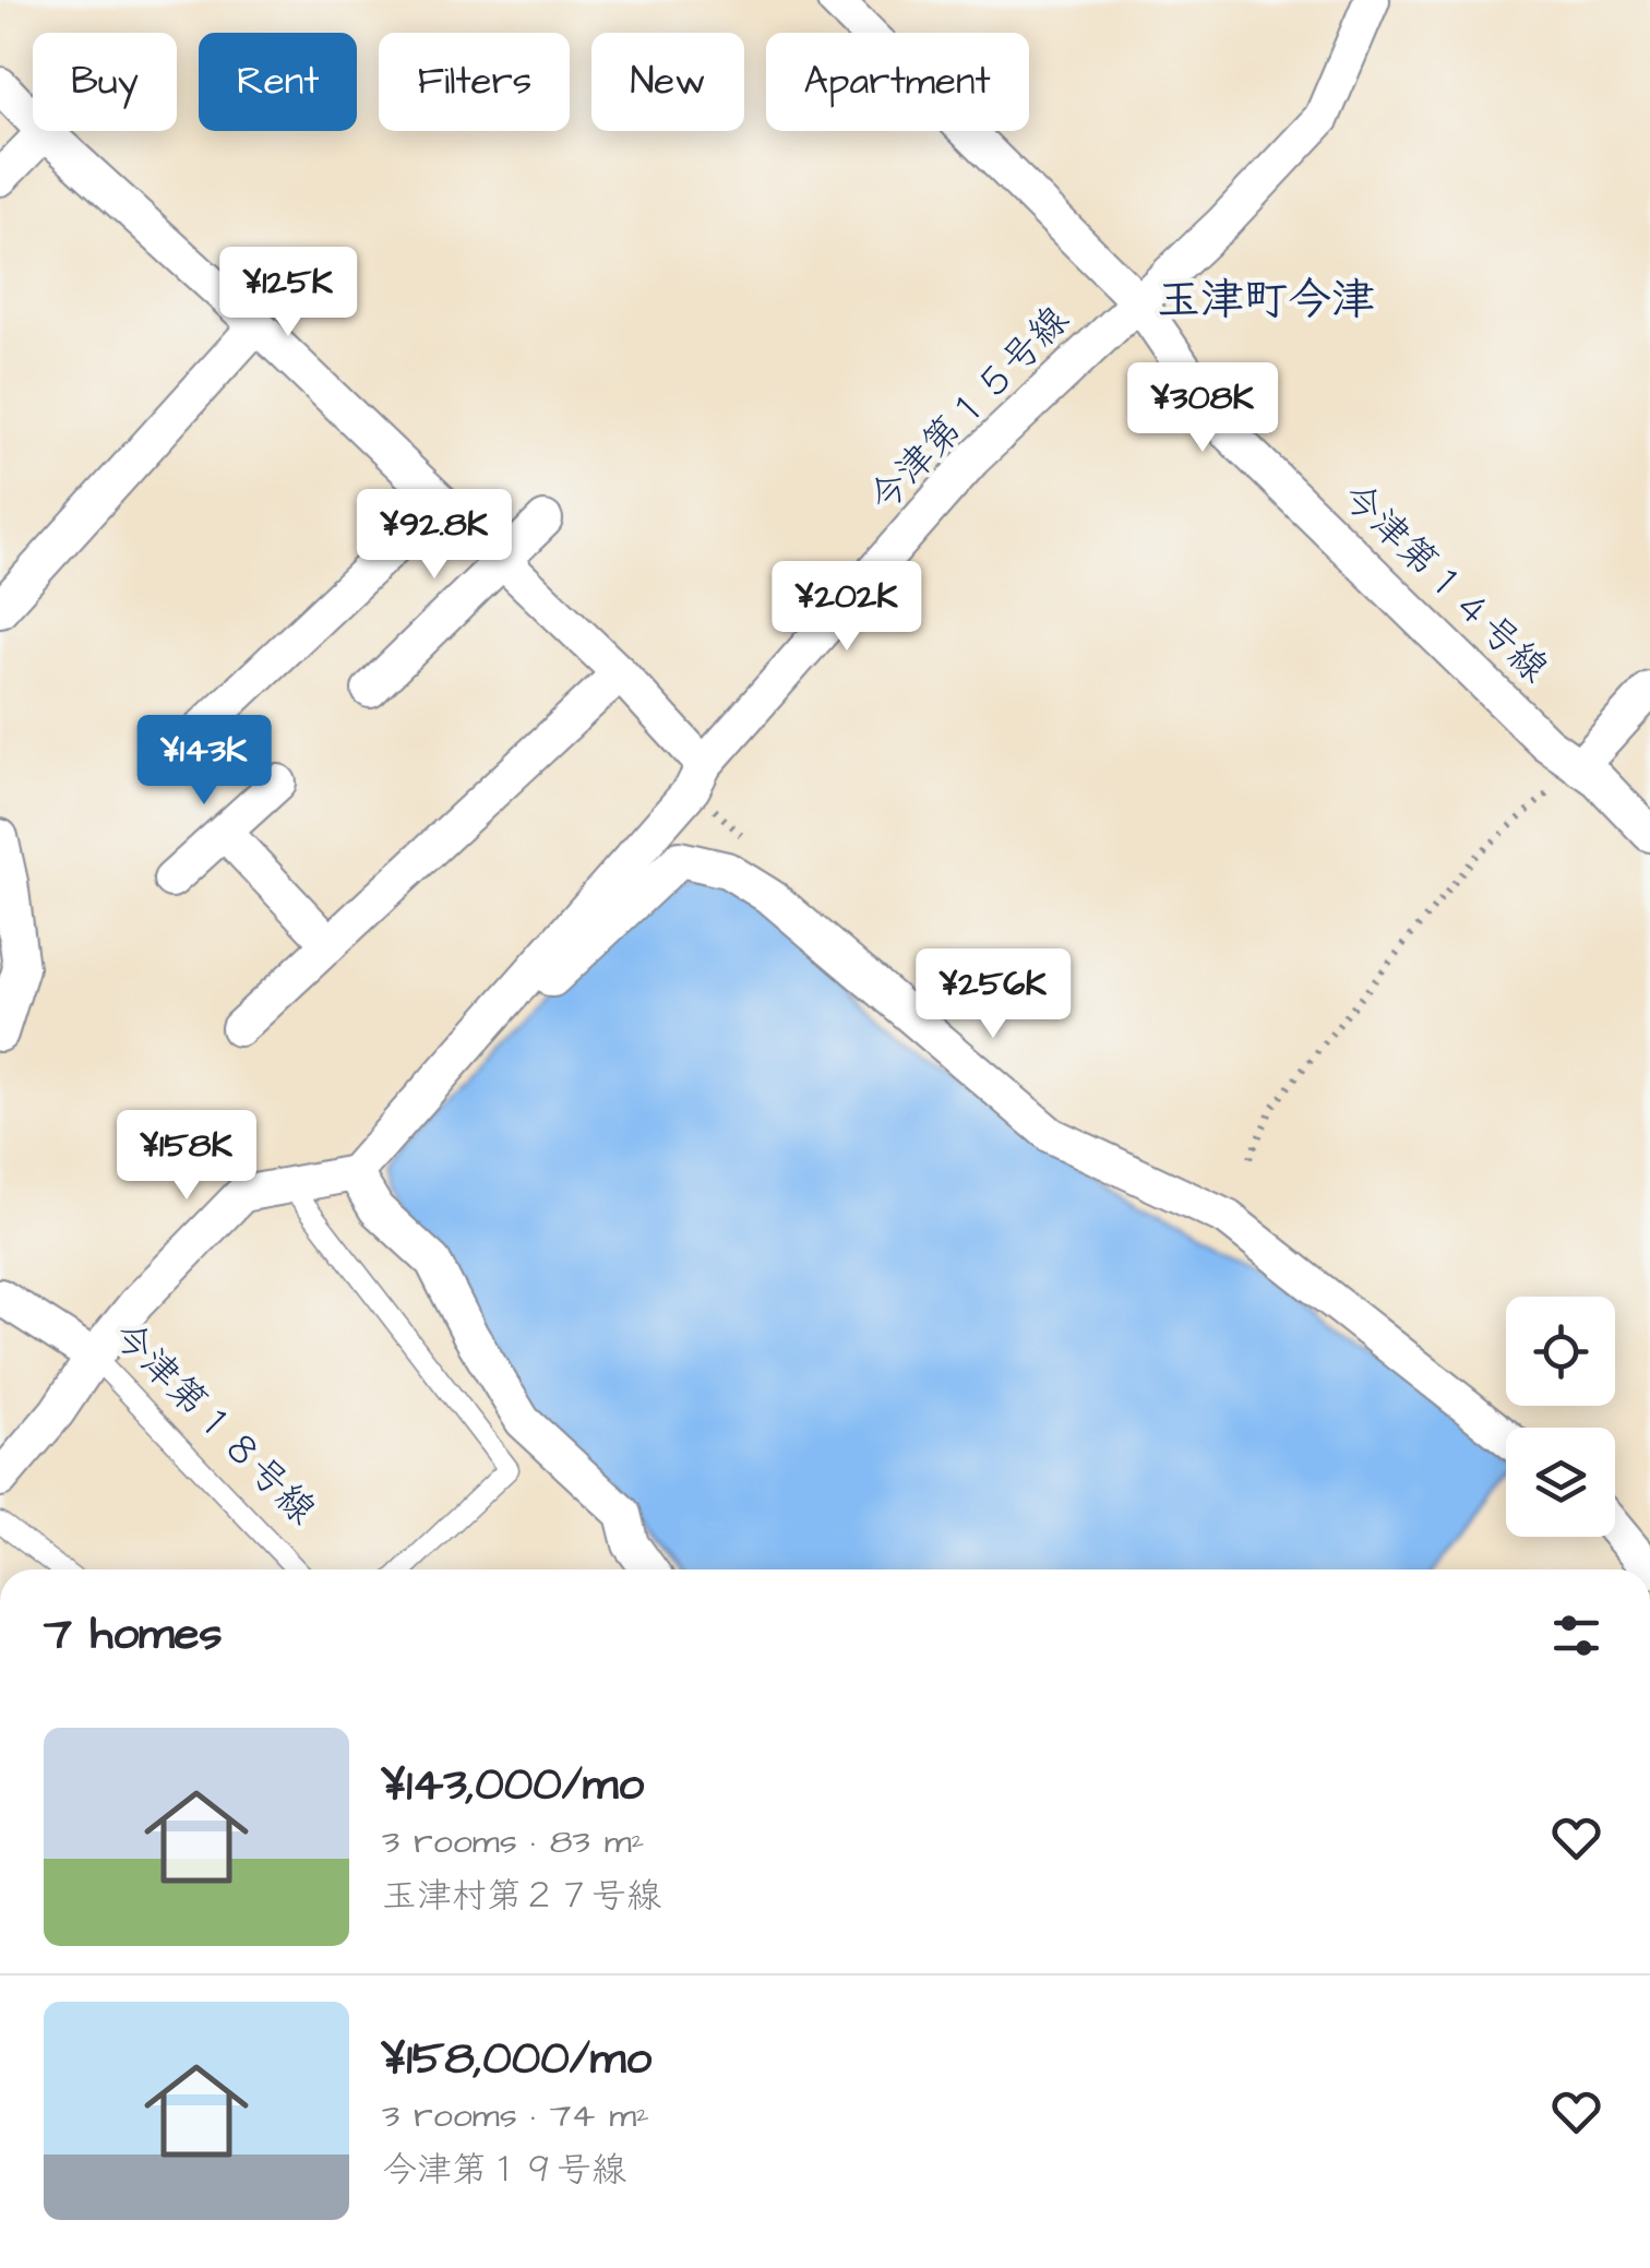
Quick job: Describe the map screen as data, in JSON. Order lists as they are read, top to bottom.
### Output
{
  "streets": {
    "street": ["今津第１５号線", "今津第１４号線", "今津第１８号線"]
  },
  "crossings": [
    ["今津第１５号線", "今津第１４号線"]
  ],
  "districts": ["玉津町今津"],
  "page": {
    "chip": [
      "Buy",
      "Rent",
      "Filters",
      "New",
      "Apartment"
    ],
    "price": [
      "¥125K",
      "¥308K",
      "¥92.8K",
      "¥202K",
      "¥143K",
      "¥256K",
      "¥158K"
    ],
    "heading": "7 homes",
    "list": [
      {
        "name": "¥143,000/mo",
        "note": "3 rooms · 83 m² · 玉津村第２７号線"
      },
      {
        "name": "¥158,000/mo",
        "note": "3 rooms · 74 m² · 今津第１９号線"
      }
    ]
  }
}
